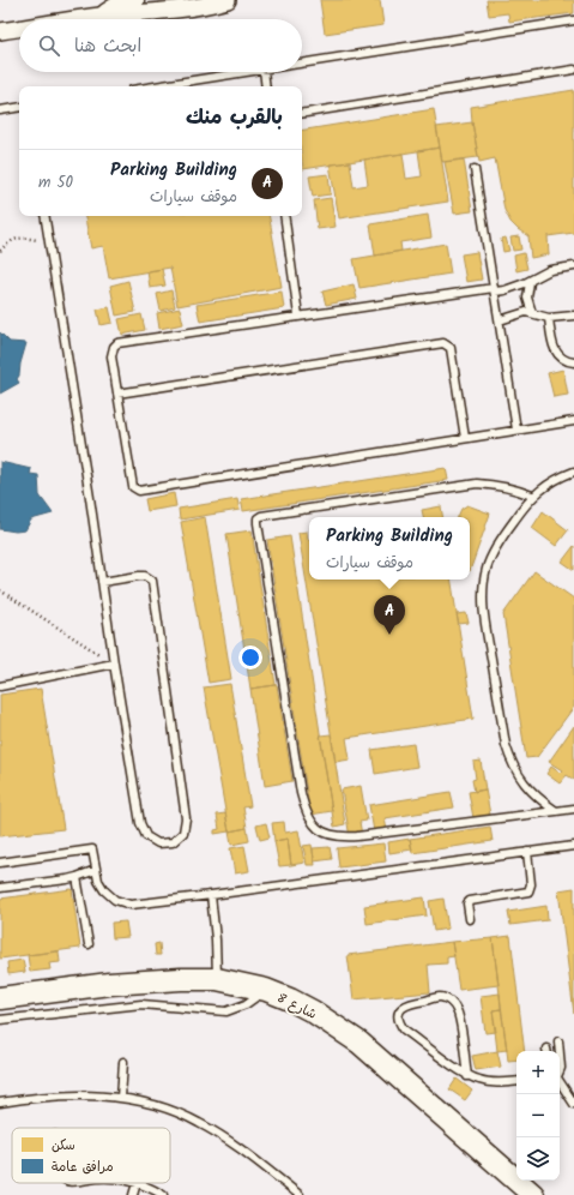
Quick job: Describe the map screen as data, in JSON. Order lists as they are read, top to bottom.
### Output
{
  "streets": {
    "street": ["شارع 8"]
  },
  "legend": ["سكن", "مرافق عامة"],
  "page": {
    "search": "ابحث هنا",
    "heading": "بالقرب منك",
    "list": [
      {
        "mark": "A",
        "name": "Parking Building",
        "note": "موقف سيارات",
        "value": "50 m"
      }
    ],
    "popup": ["Parking Building", "موقف سيارات"],
    "pins": "A",
    "map_buttons": ["+", "−"]
  }
}
